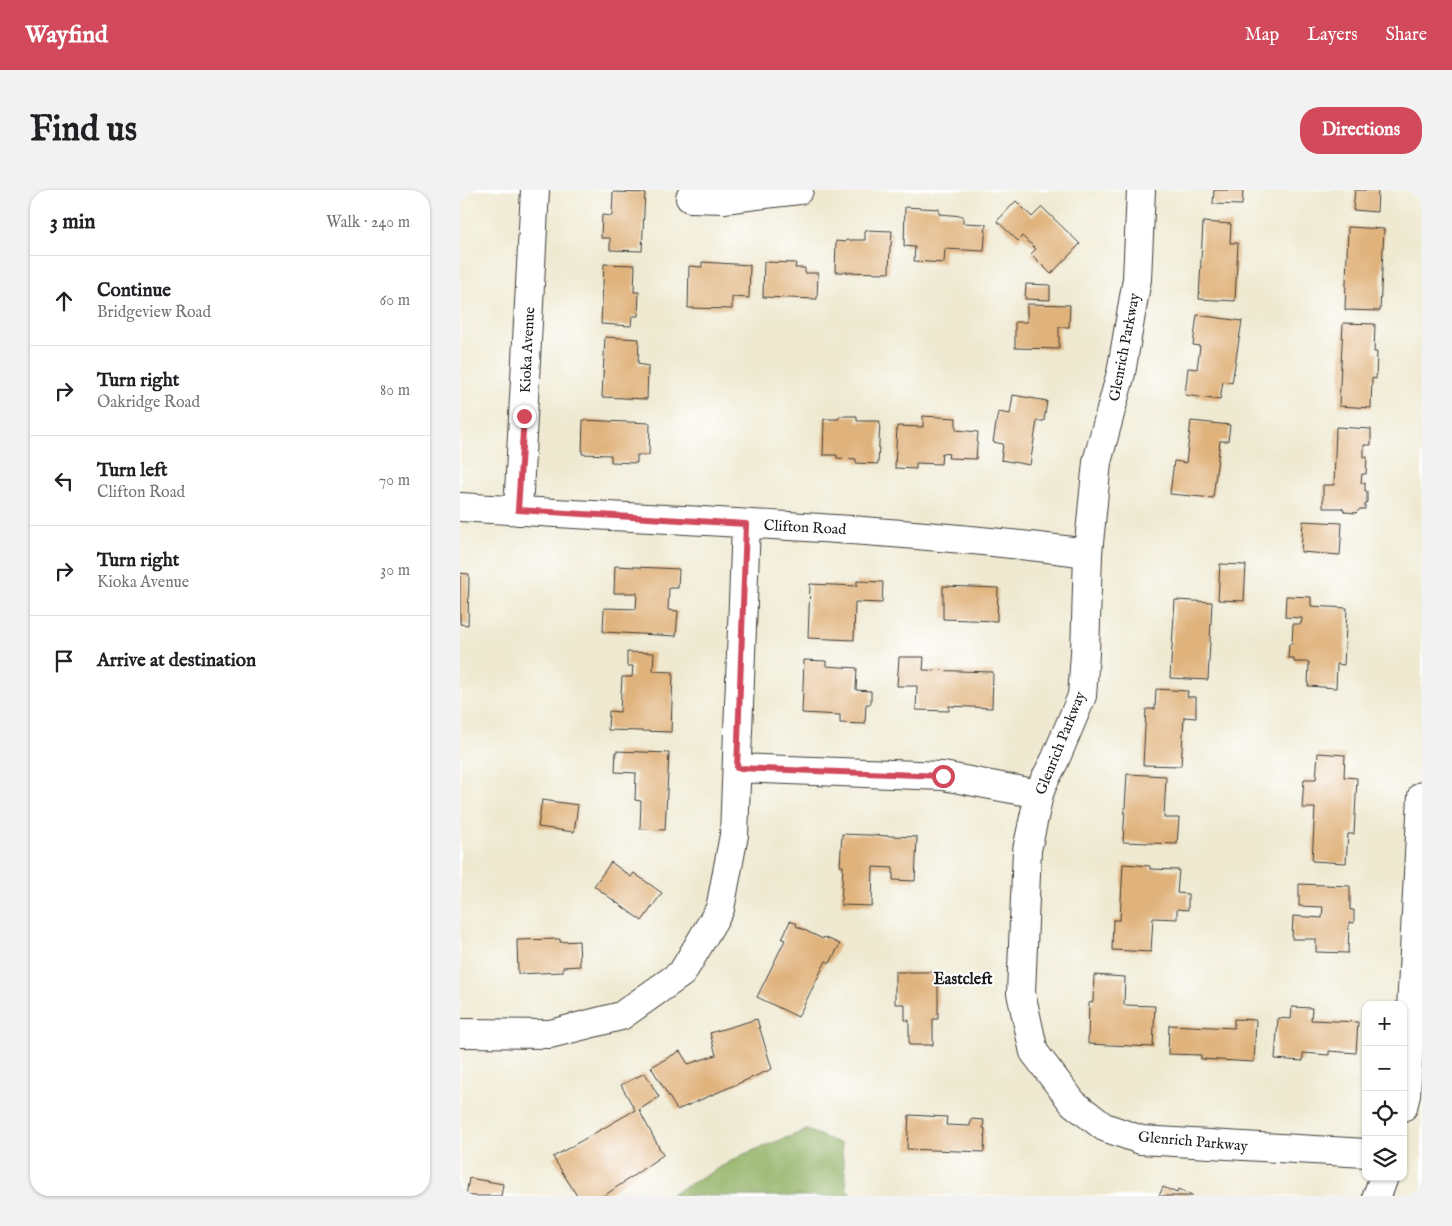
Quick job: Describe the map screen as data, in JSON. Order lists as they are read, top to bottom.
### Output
{
  "streets": {
    "street": ["Glenrich Parkway", "Kioka Avenue", "Clifton Road"]
  },
  "crossings": [
    ["Glenrich Parkway", "Clifton Road"],
    ["Kioka Avenue", "Clifton Road"]
  ],
  "districts": ["Eastcleft"],
  "page": {
    "header": "Wayfind",
    "nav": ["Map", "Layers", "Share"],
    "buttons": "Directions",
    "title": "Find us",
    "heading": ["3 min", "Walk · 240 m"],
    "list": [
      ["Continue", "Bridgeview Road", "60 m"],
      ["Turn right", "Oakridge Road", "80 m"],
      ["Turn left", "Clifton Road", "70 m"],
      ["Turn right", "Kioka Avenue", "30 m"],
      "Arrive at destination"
    ],
    "map_buttons": ["+", "−"]
  }
}
